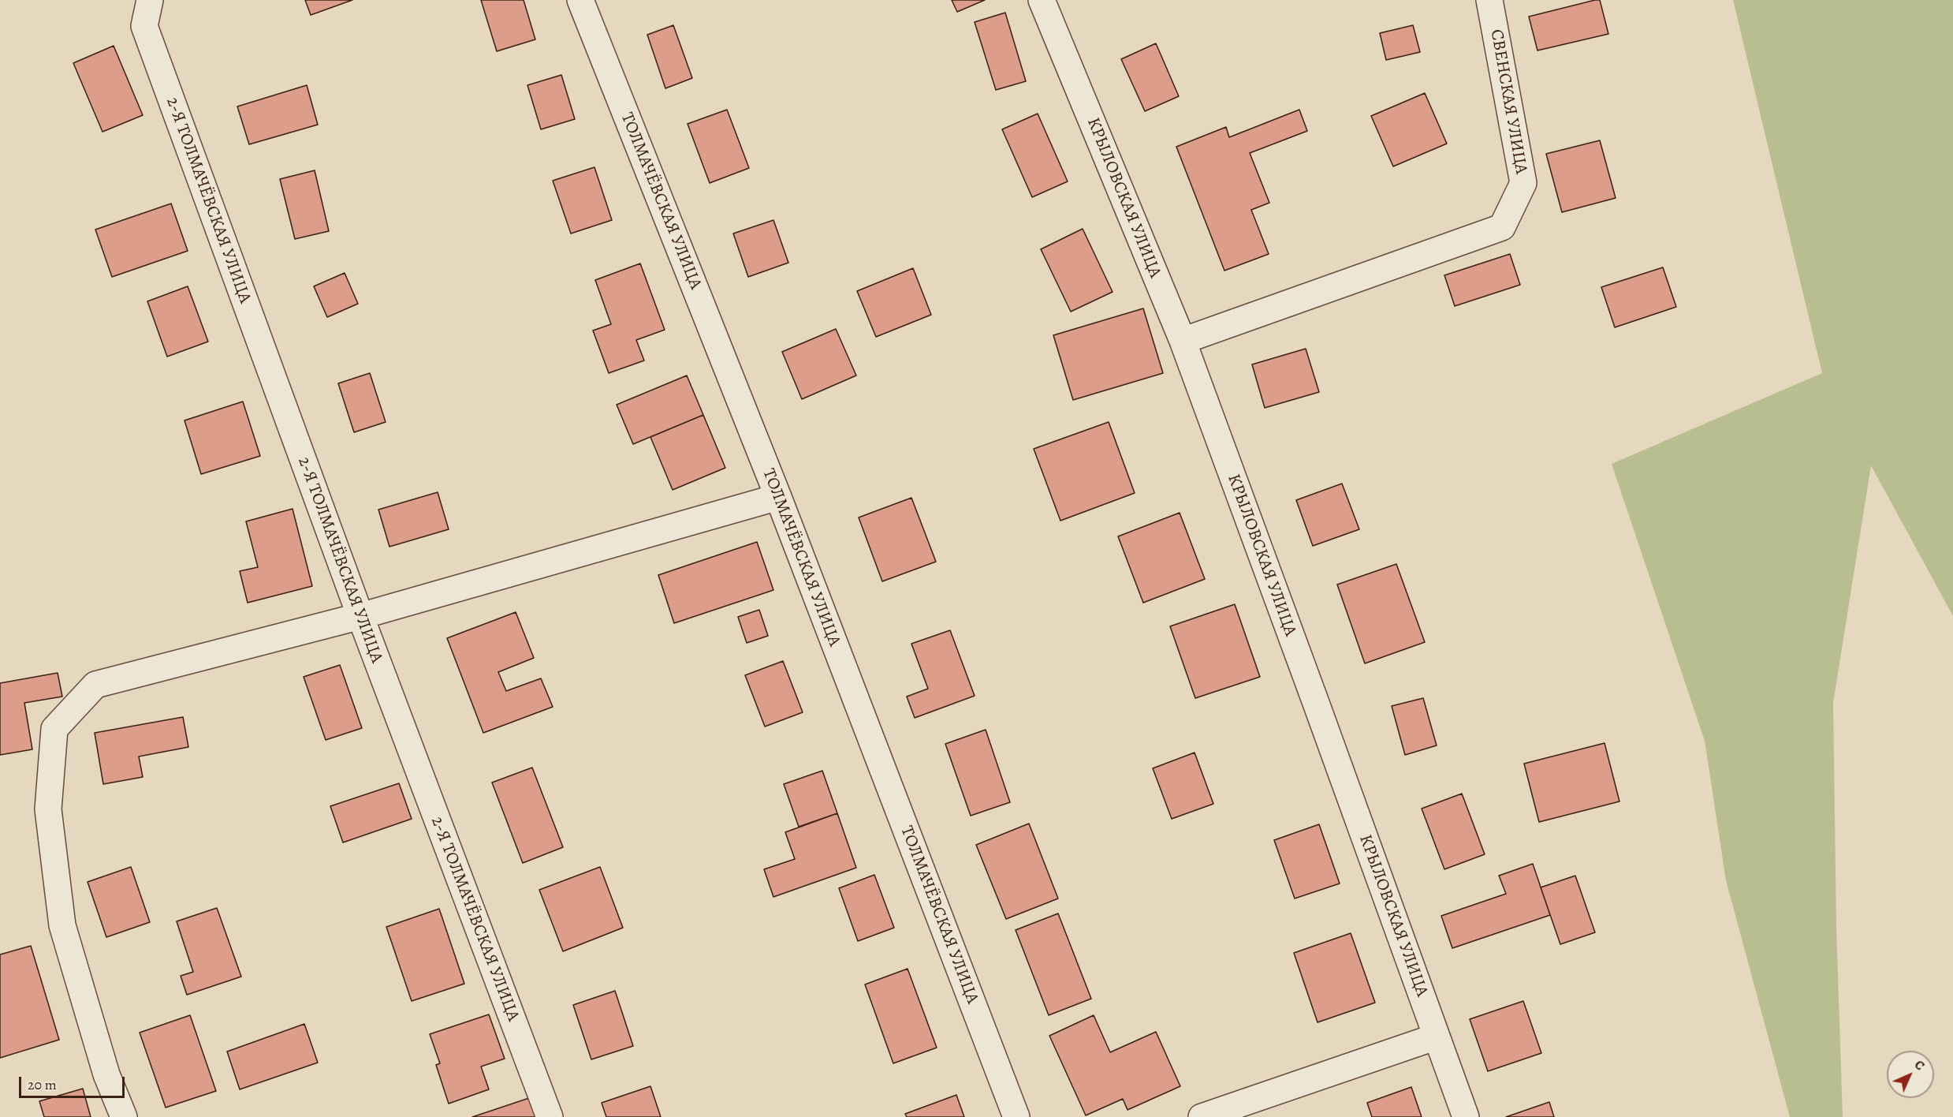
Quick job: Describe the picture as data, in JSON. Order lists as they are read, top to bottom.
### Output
{
  "streets": {
    "street": [
      "СВЕНСКАЯ УЛИЦА",
      "КРЫЛОВСКАЯ УЛИЦА",
      "2-Я ТОЛМАЧЁВСКАЯ УЛИЦА",
      "ТОЛМАЧЁВСКАЯ УЛИЦА"
    ]
  },
  "crossings": [
    ["СВЕНСКАЯ УЛИЦА", "КРЫЛОВСКАЯ УЛИЦА"]
  ],
  "scale_bar": "20 m",
  "north": "top right"
}
